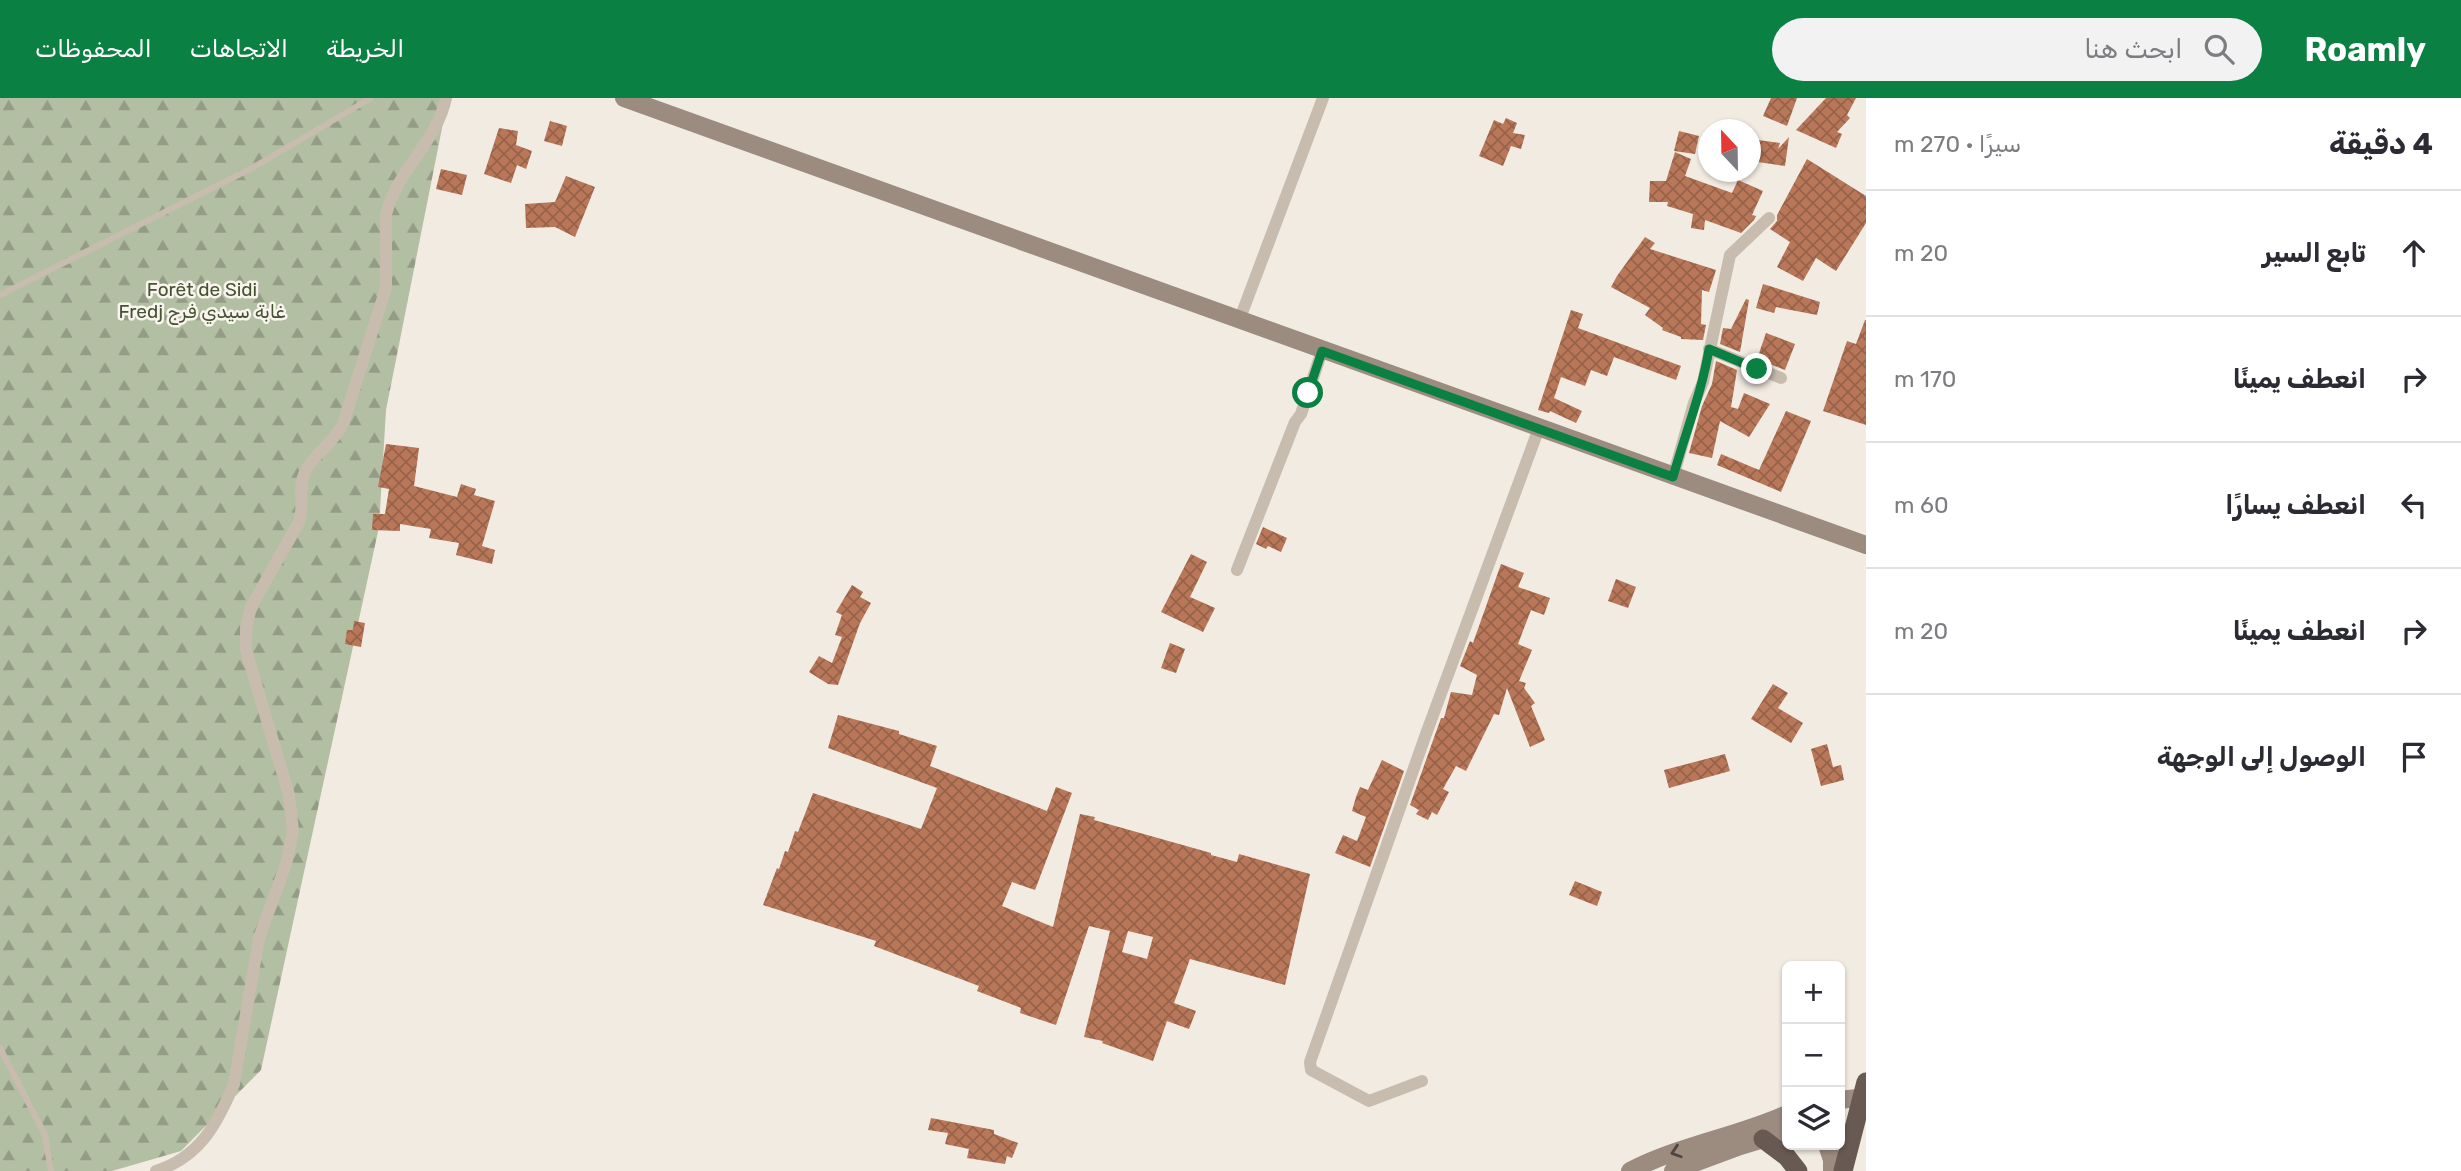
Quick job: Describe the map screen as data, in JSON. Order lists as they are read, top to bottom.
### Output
{
  "parks": ["Forêt de Sidi Fredj غابة سيدي فرج"],
  "north": "top",
  "page": {
    "header": "Roamly",
    "search": "ابحث هنا",
    "nav": ["الخريطة", "الاتجاهات", "المحفوظات"],
    "heading": ["4 دقيقة", "سيرًا · 270 m"],
    "list": [
      ["تابع السير", "20 m"],
      ["انعطف يمينًا", "170 m"],
      ["انعطف يسارًا", "60 m"],
      ["انعطف يمينًا", "20 m"],
      "الوصول إلى الوجهة"
    ],
    "map_buttons": ["+", "−"]
  }
}
